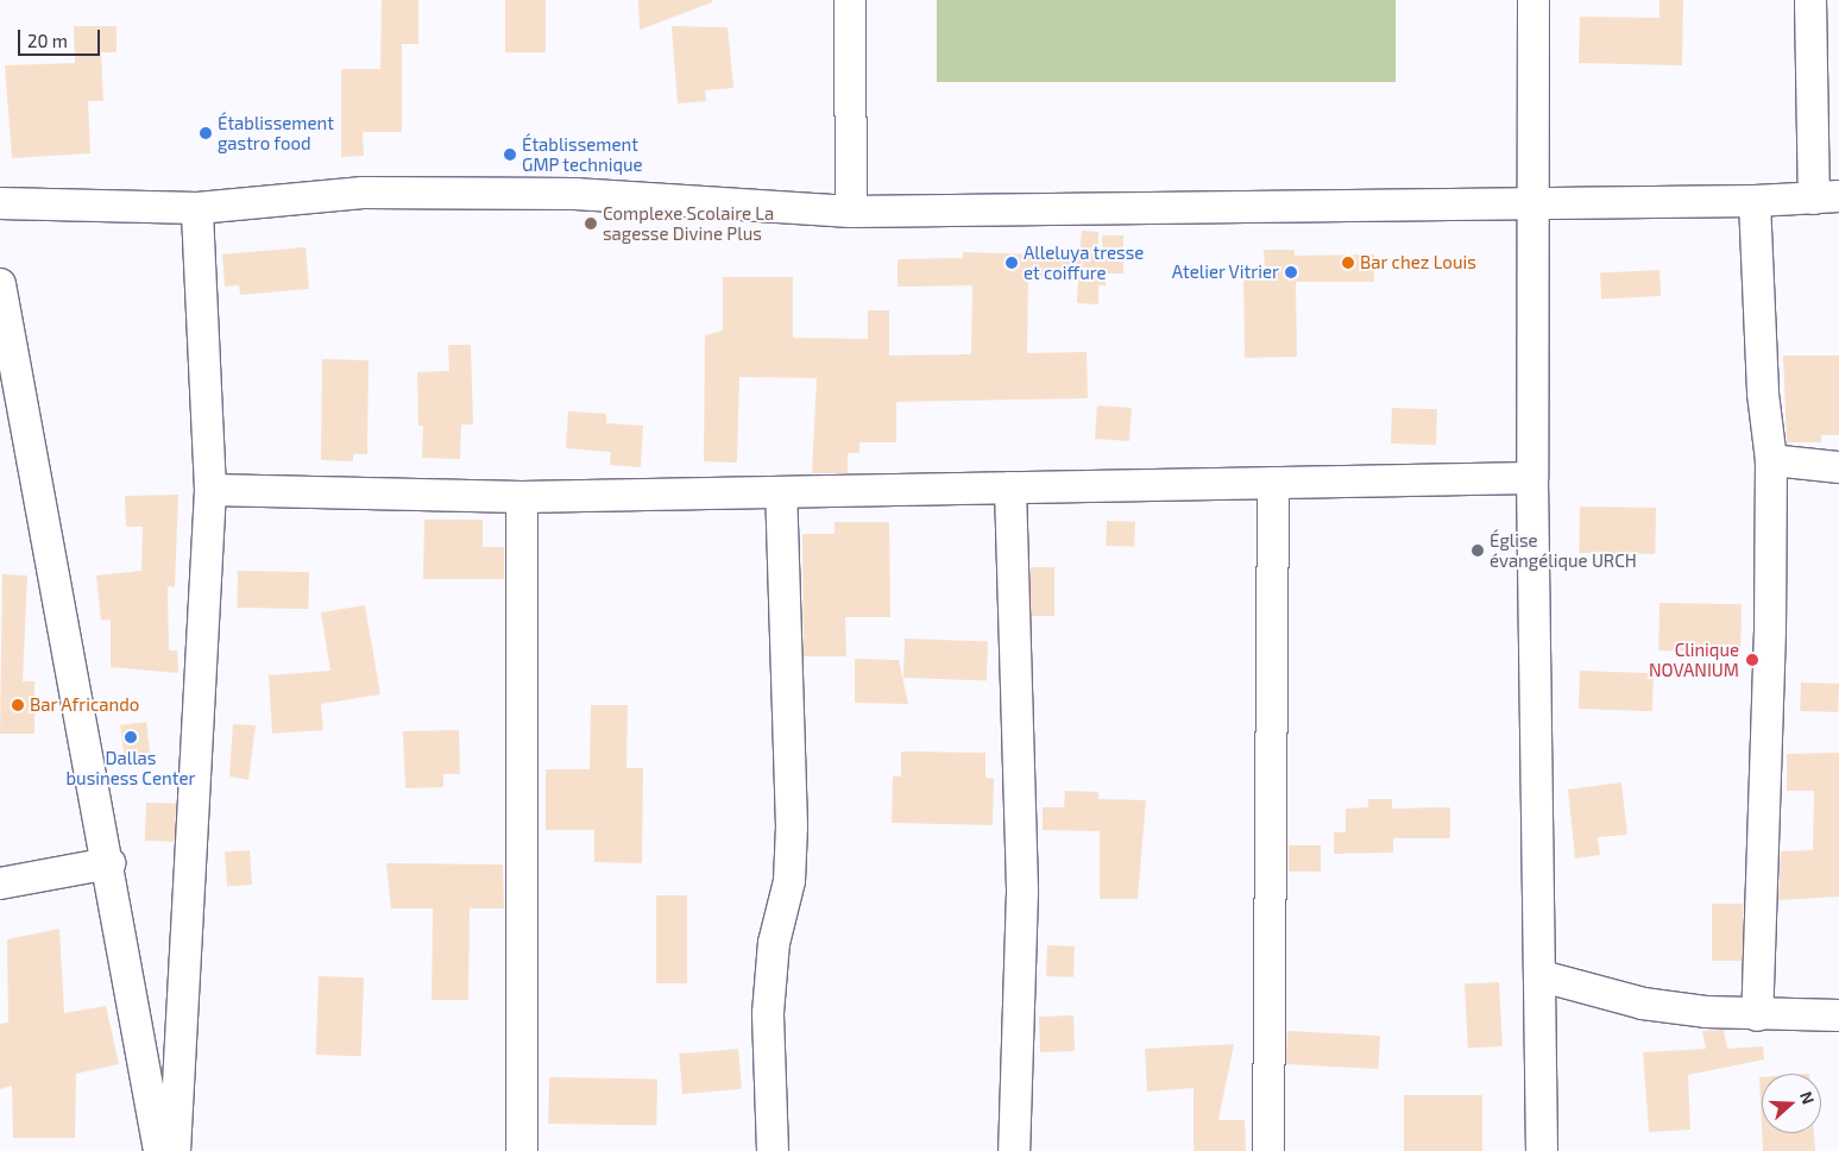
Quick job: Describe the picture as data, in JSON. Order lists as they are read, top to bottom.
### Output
{
  "places": [
    "Établissement gastro food",
    "Établissement GMP technique",
    "Complexe Scolaire La sagesse Divine Plus",
    "Alleluya tresse et coiffure",
    "Bar chez Louis",
    "Atelier Vitrier",
    "Église évangélique URCH",
    "Clinique NOVANIUM",
    "Bar Africando",
    "Dallas business Center"
  ],
  "scale_bar": "20 m",
  "north": "right"
}
